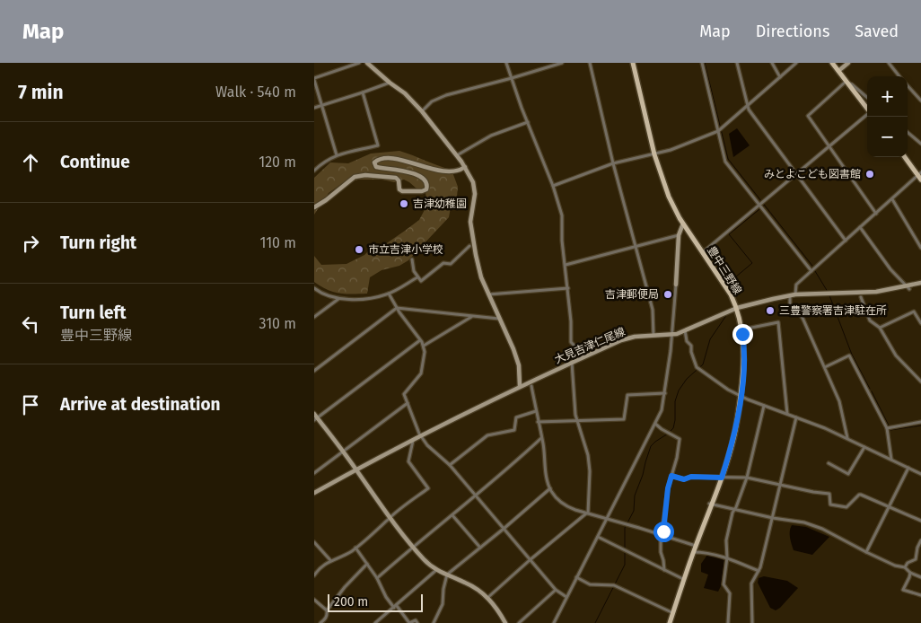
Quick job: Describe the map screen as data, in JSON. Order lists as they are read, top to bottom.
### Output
{
  "streets": {
    "main road": ["豊中三野線"],
    "street": ["大見吉津仁尾線"]
  },
  "crossings": [
    ["豊中三野線", "大見吉津仁尾線"]
  ],
  "places": [
    "みとよこども図書館",
    "吉津幼稚園",
    "市立吉津小学校",
    "吉津郵便局",
    "三豊警察署吉津駐在所"
  ],
  "scale_bar": "200 m",
  "page": {
    "header": "Map",
    "nav": ["Map", "Directions", "Saved"],
    "heading": ["7 min", "Walk · 540 m"],
    "map_buttons": ["+", "−"],
    "list": [
      ["Continue", "120 m"],
      ["Turn right", "110 m"],
      ["Turn left", "豊中三野線", "310 m"],
      "Arrive at destination"
    ],
    "scale": "200 m"
  }
}
